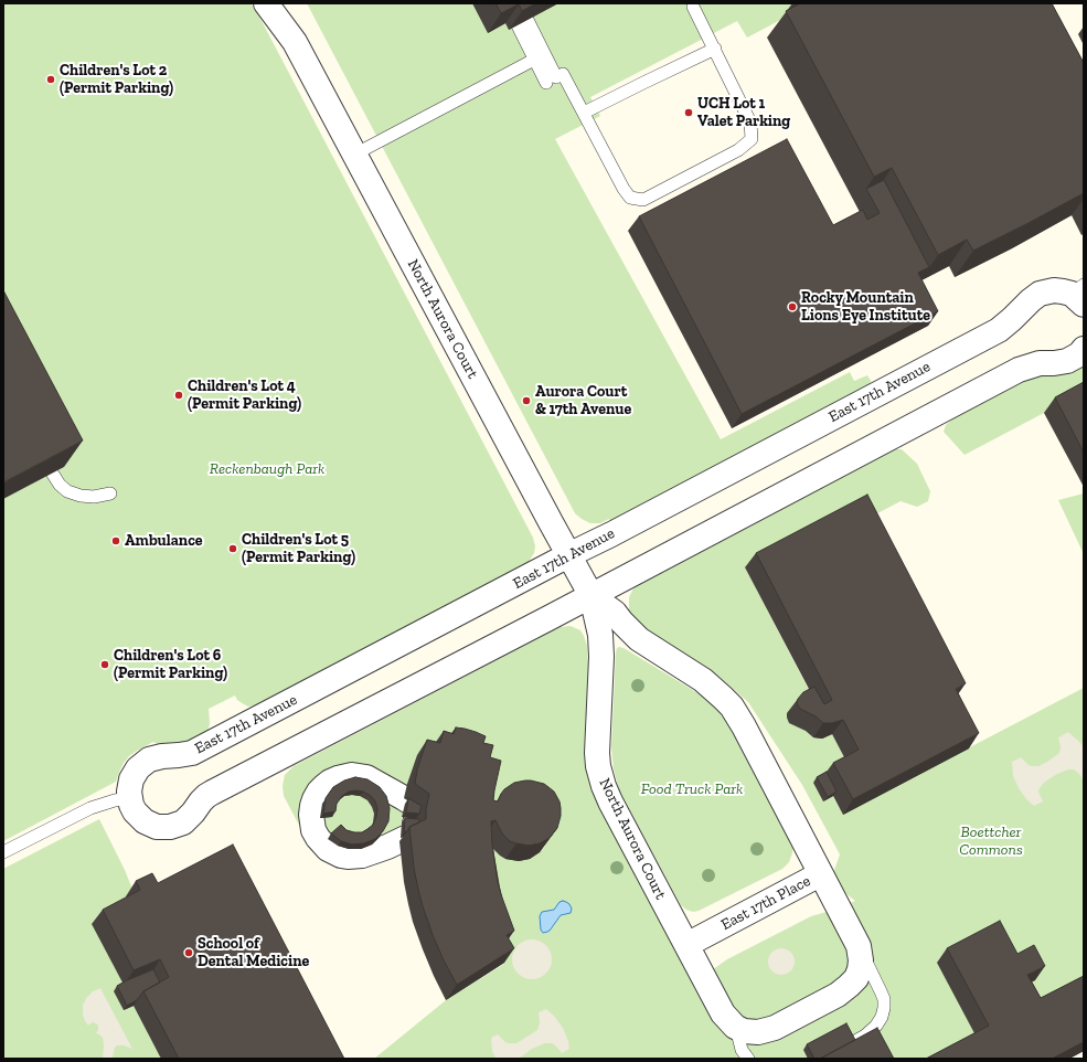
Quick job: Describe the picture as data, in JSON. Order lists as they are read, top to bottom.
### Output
{
  "streets": {
    "street": ["North Aurora Court", "East 17th Avenue", "East 17th Place"]
  },
  "crossings": [
    ["North Aurora Court", "East 17th Avenue"],
    ["North Aurora Court", "East 17th Place"]
  ],
  "parks": ["Reckenbaugh Park", "Food Truck Park", "Boettcher Commons"],
  "places": [
    "Children's Lot 2 (Permit Parking)",
    "UCH Lot 1 Valet Parking",
    "Rocky Mountain Lions Eye Institute",
    "Children's Lot 4 (Permit Parking)",
    "Aurora Court & 17th Avenue",
    "Ambulance",
    "Children's Lot 5 (Permit Parking)",
    "Children's Lot 6 (Permit Parking)",
    "School of Dental Medicine"
  ]
}
